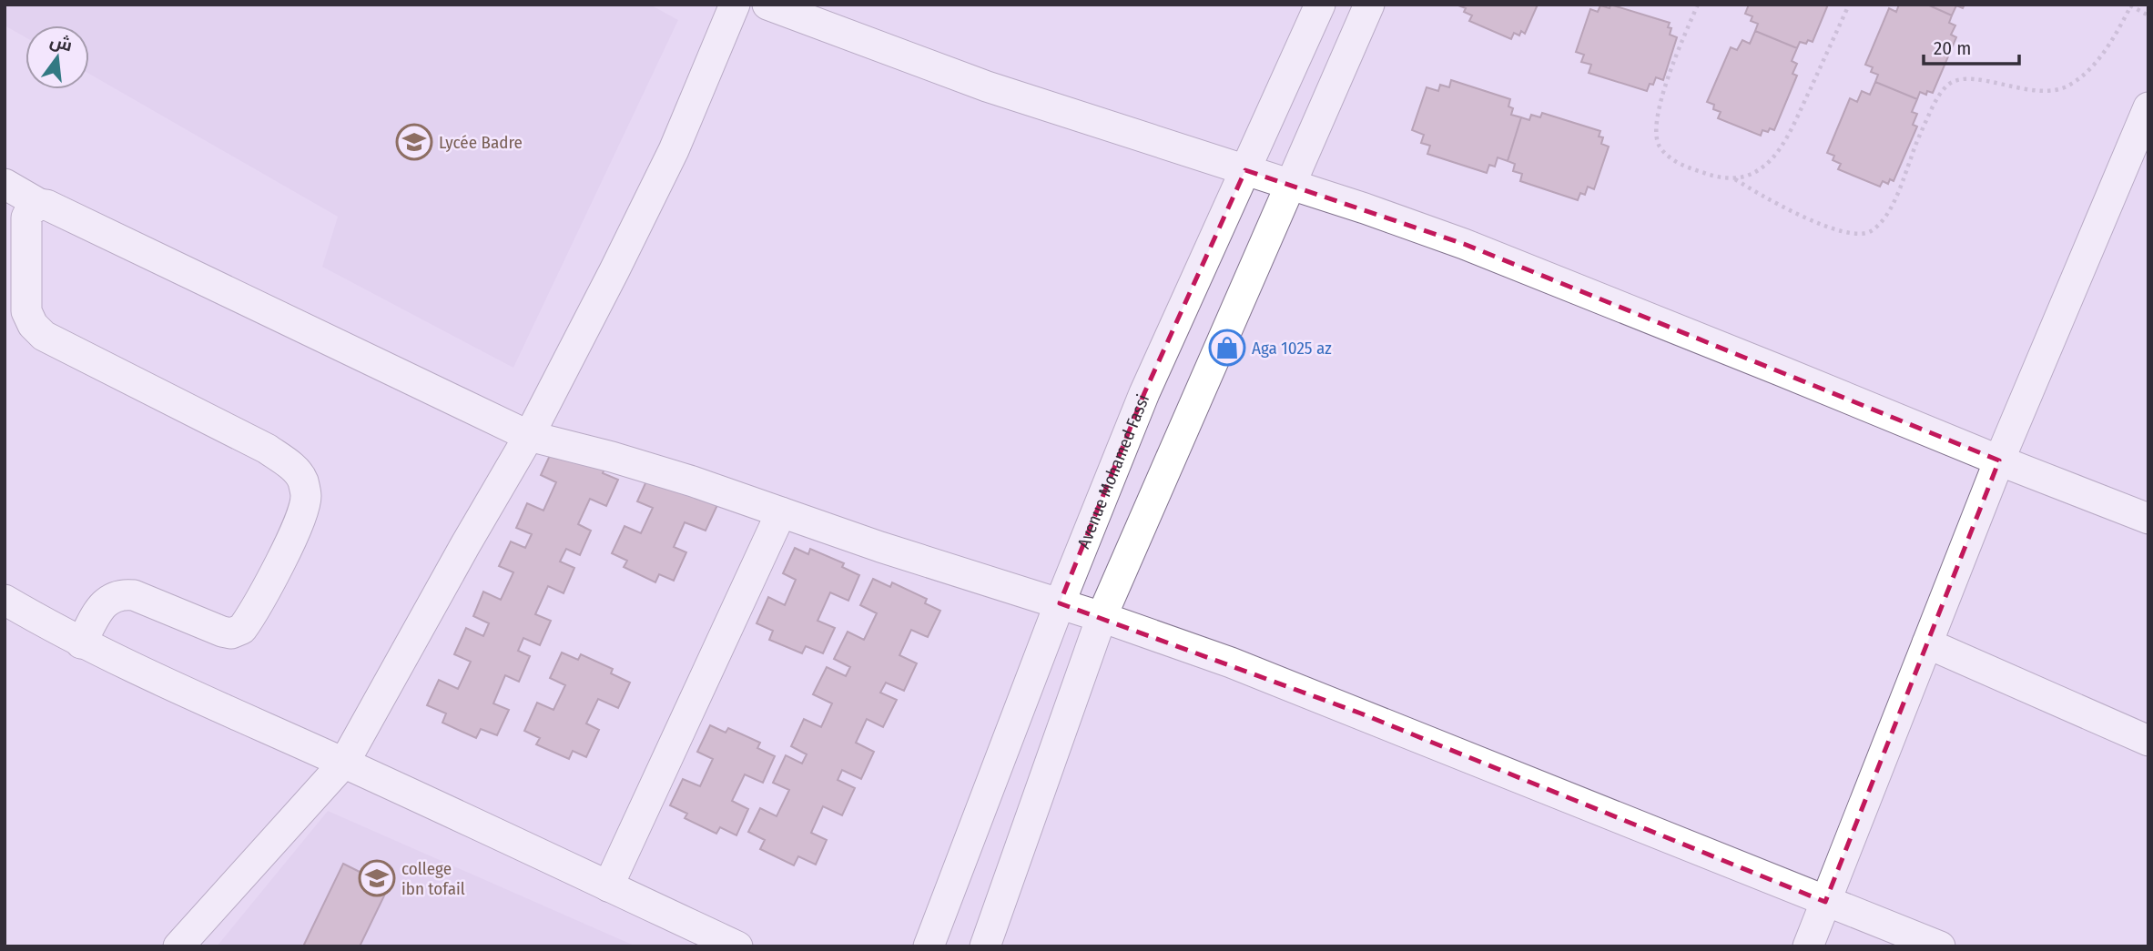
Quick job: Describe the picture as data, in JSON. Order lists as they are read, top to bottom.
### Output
{
  "streets": {
    "street": ["Avenue Mohamed Fassi"]
  },
  "places": {
    "school or university": ["Lycée Badre", "college ibn tofail"],
    "shop": ["Aga 1025 az"]
  },
  "scale_bar": "20 m",
  "north": "top"
}
